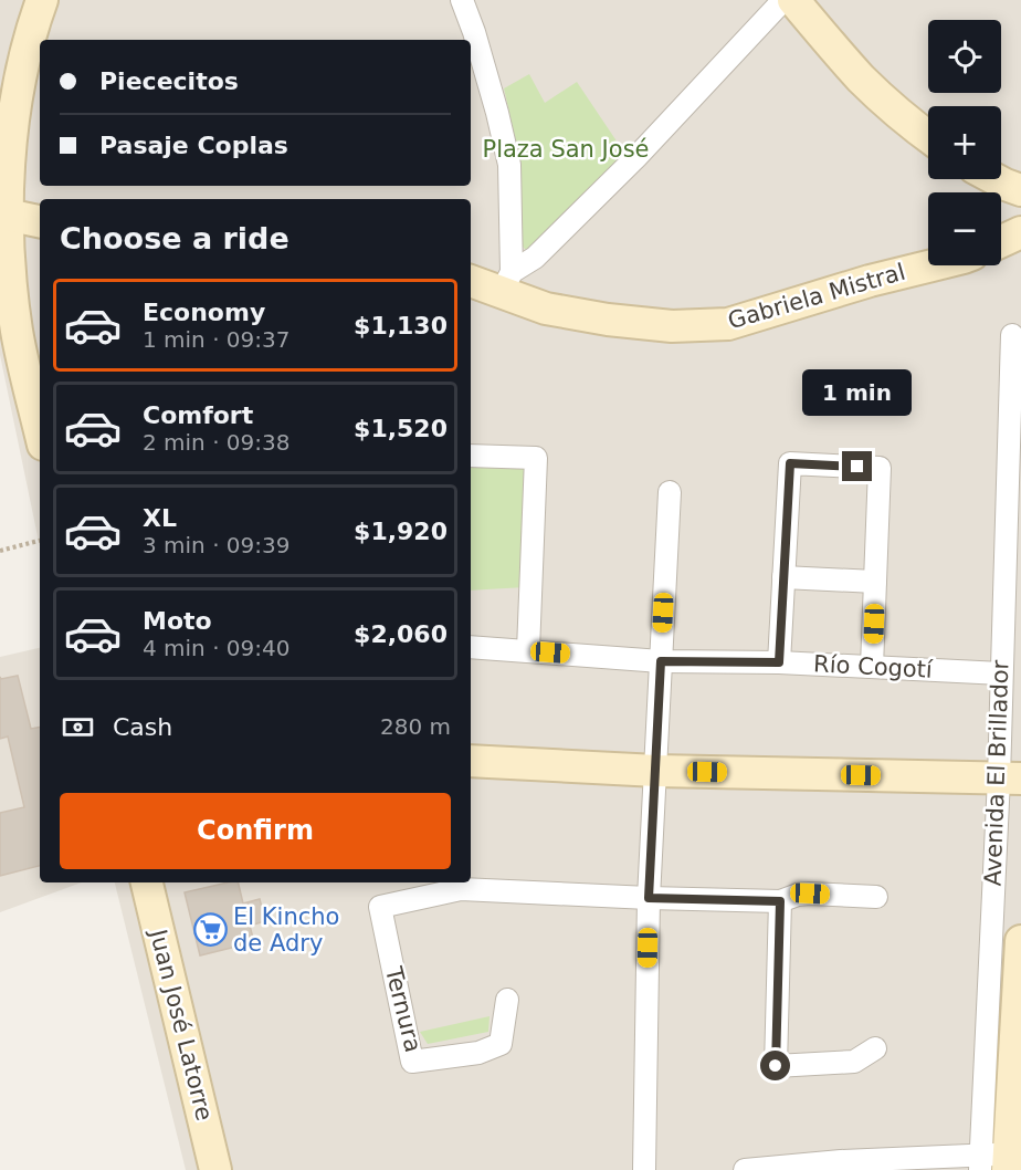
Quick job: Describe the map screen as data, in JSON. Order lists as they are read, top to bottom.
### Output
{
  "streets": {
    "street": [
      "Gabriela Mistral",
      "Río Cogotí",
      "Avenida El Brillador",
      "Ternura",
      "Juan José Latorre"
    ]
  },
  "crossings": [
    ["Río Cogotí", "Avenida El Brillador"]
  ],
  "parks": ["Plaza San José"],
  "places": {
    "supermarket": ["El Kincho de Adry"]
  },
  "page": {
    "map_buttons": ["+", "−"],
    "banner": ["Piececitos", "Pasaje Coplas"],
    "heading": "Choose a ride",
    "list": [
      {
        "name": "Economy",
        "note": "1 min · 09:37",
        "value": "$1,130"
      },
      {
        "name": "Comfort",
        "note": "2 min · 09:38",
        "value": "$1,520"
      },
      {
        "name": "XL",
        "note": "3 min · 09:39",
        "value": "$1,920"
      },
      {
        "name": "Moto",
        "note": "4 min · 09:40",
        "value": "$2,060"
      }
    ],
    "bubble": "1 min",
    "pay": ["Cash", "280 m"],
    "buttons": "Confirm"
  }
}
